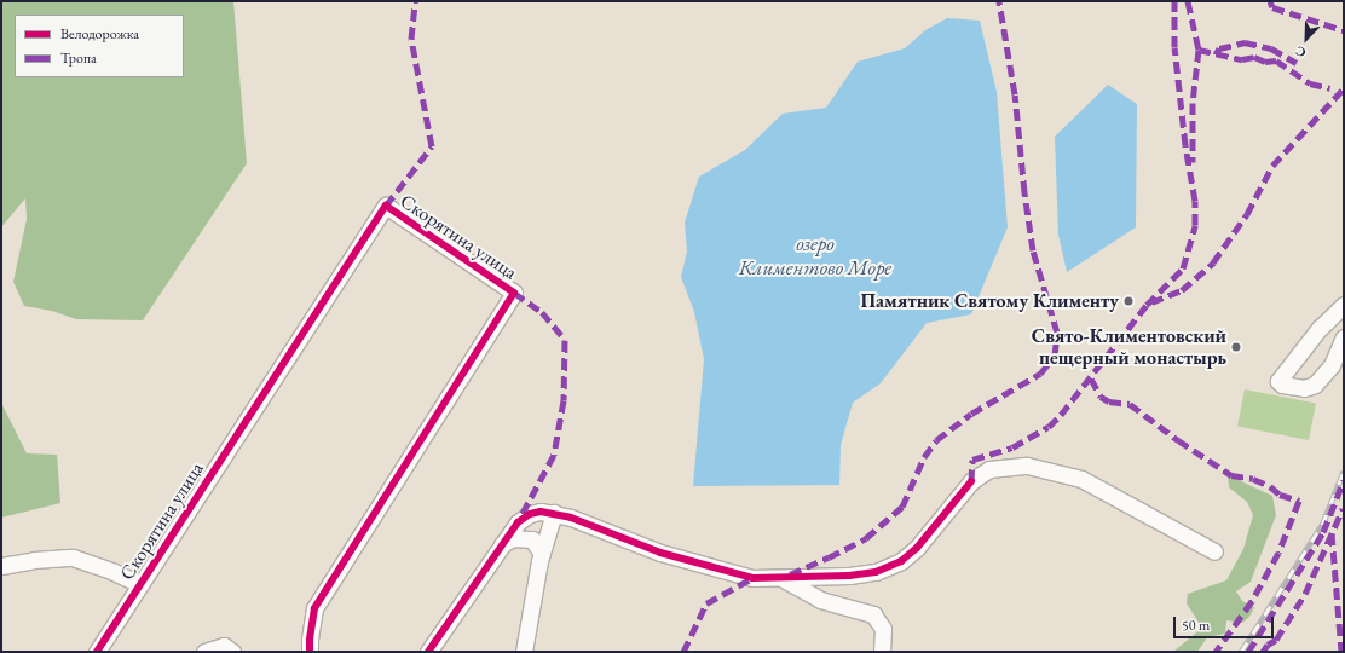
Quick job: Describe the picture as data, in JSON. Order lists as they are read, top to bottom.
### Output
{
  "streets": {
    "street": ["Скорятина улица"]
  },
  "water": ["озеро Климентово Море"],
  "places": ["Памятник Святому Клименту", "Свято-Климентовский пещерный монастырь"],
  "legend": ["Велодорожка", "Тропа"],
  "scale_bar": "50 m",
  "north": "bottom left"
}
